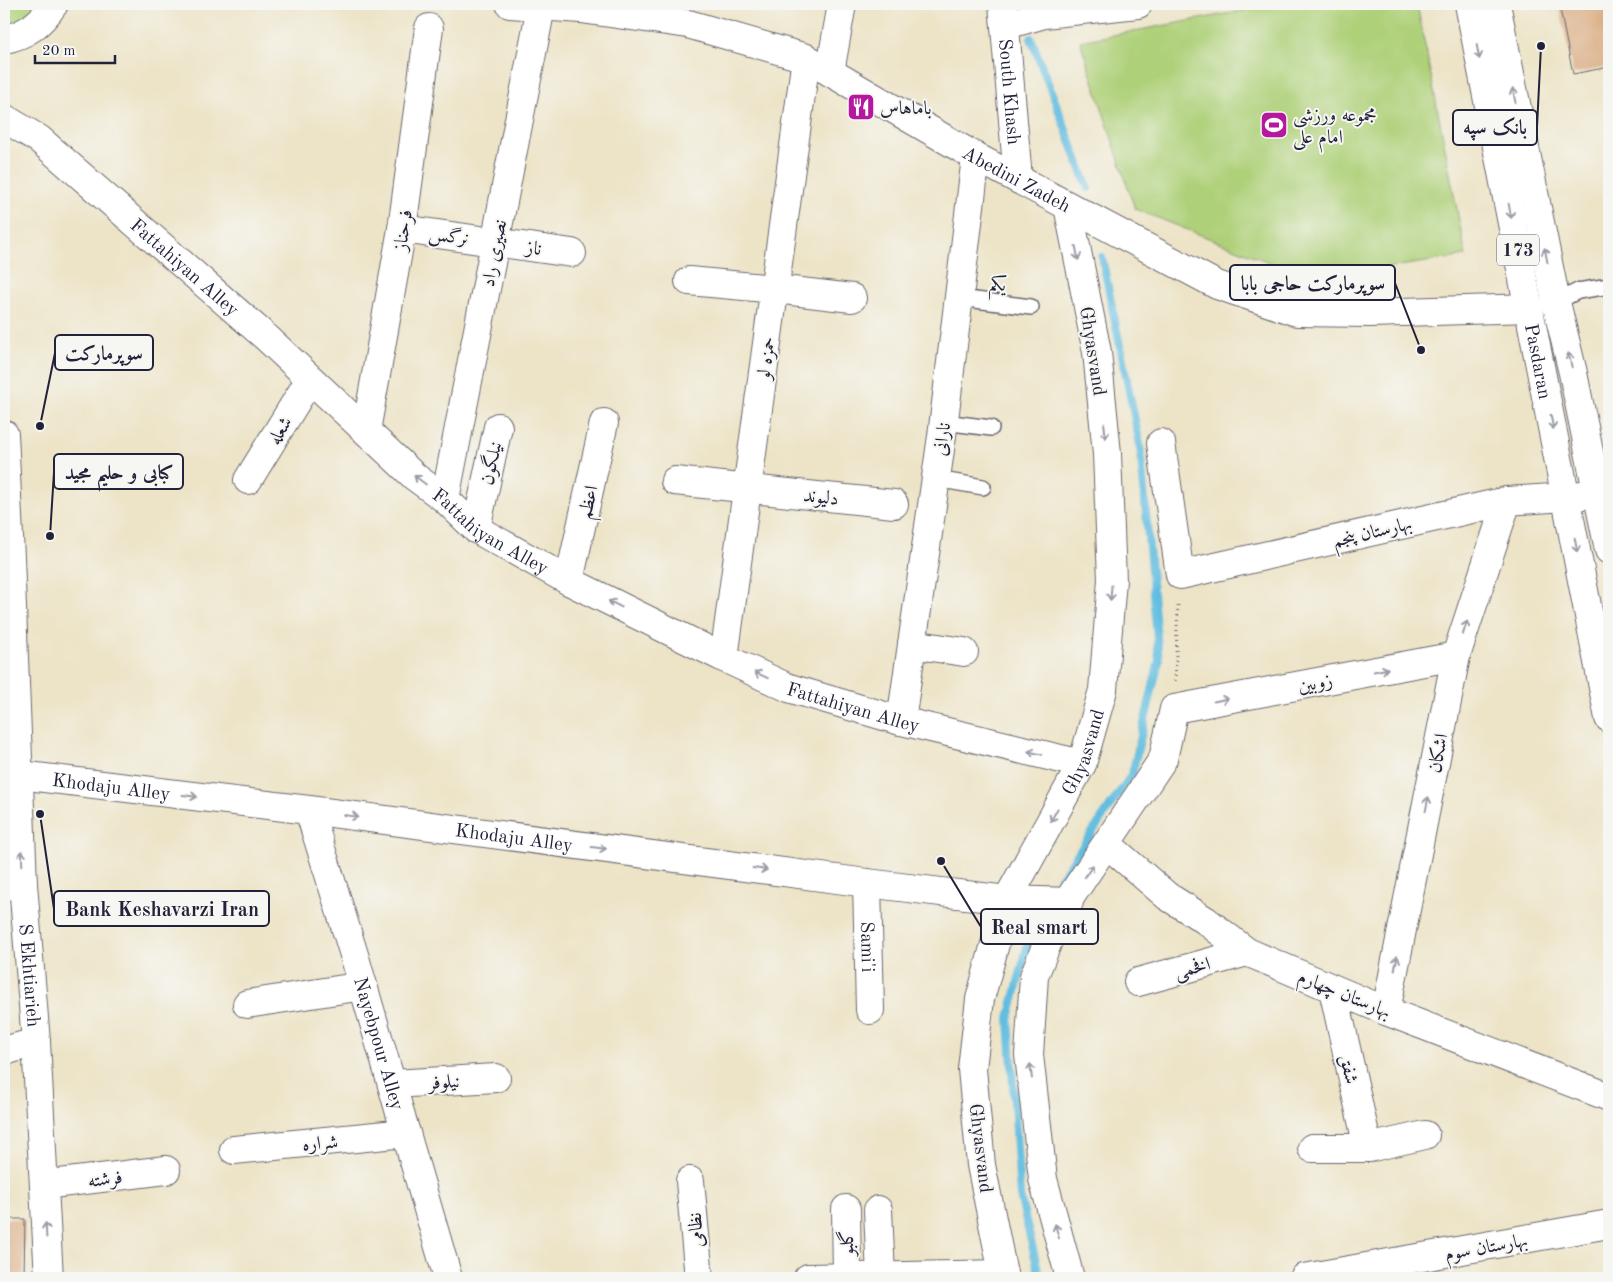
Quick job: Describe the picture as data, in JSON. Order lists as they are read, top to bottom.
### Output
{
  "streets": {
    "street": [
      "South Khash",
      "Abedini Zadeh",
      "فرحناز",
      "نرگس",
      "ناز",
      "173",
      "نصیری راد",
      "Fattahiyan Alley",
      "Ghyasvand",
      "حمزه لو",
      "Pasdaran",
      "شعله",
      "نارانی",
      "نیلگون",
      "دلیوند",
      "اعظم",
      "بهارستان پنجم",
      "زوبین",
      "اشکان",
      "Khodaju Alley",
      "Sami'i",
      "افخمی",
      "S Ekhtiarieh",
      "بهارستان چهارم",
      "Nayebpour Alley",
      "شفق",
      "نیلوفر",
      "شراره",
      "فرشته",
      "نظامی",
      "گلبو",
      "بهارستان سوم"
    ],
    "lane": ["یکم"]
  },
  "crossings": [
    ["South Khash", "Abedini Zadeh"],
    ["Abedini Zadeh", "نصیری راد"],
    ["Abedini Zadeh", "Ghyasvand"],
    ["Abedini Zadeh", "حمزه لو"],
    ["Abedini Zadeh", "Pasdaran"],
    ["Abedini Zadeh", "نارانی"],
    ["فرحناز", "نرگس"],
    ["فرحناز", "Fattahiyan Alley"],
    ["نرگس", "ناز"],
    ["نرگس", "نصیری راد"],
    ["ناز", "نصیری راد"],
    ["نصیری راد", "Fattahiyan Alley"],
    ["Fattahiyan Alley", "Ghyasvand"],
    ["Fattahiyan Alley", "حمزه لو"],
    ["Fattahiyan Alley", "شعله"],
    ["Fattahiyan Alley", "نارانی"],
    ["Fattahiyan Alley", "نیلگون"],
    ["Fattahiyan Alley", "اعظم"],
    ["یکم", "نارانی"],
    ["Ghyasvand", "Khodaju Alley"],
    ["حمزه لو", "دلیوند"],
    ["Pasdaran", "بهارستان پنجم"],
    ["بهارستان پنجم", "اشکان"],
    ["زوبین", "اشکان"],
    ["اشکان", "بهارستان چهارم"],
    ["Khodaju Alley", "Sami'i"],
    ["Khodaju Alley", "S Ekhtiarieh"],
    ["Khodaju Alley", "Nayebpour Alley"],
    ["افخمی", "بهارستان چهارم"],
    ["S Ekhtiarieh", "فرشته"],
    ["بهارستان چهارم", "شفق"],
    ["Nayebpour Alley", "نیلوفر"],
    ["Nayebpour Alley", "شراره"]
  ],
  "one_way": [
    "Fattahiyan Alley",
    "زوبین",
    "اشکان",
    "Khodaju Alley"
  ],
  "places": {
    "other": [
      "بانک سپه",
      "سوپرمارکت حاجی بابا",
      "سوپرمارکت",
      "کبابی و حلیم مجید",
      "Bank Keshavarzi Iran",
      "Real smart"
    ],
    "restaurant": ["باماهاس"],
    "sports": ["مجموعه ورزشی امام علی"]
  },
  "scale_bar": "20 m"
}
